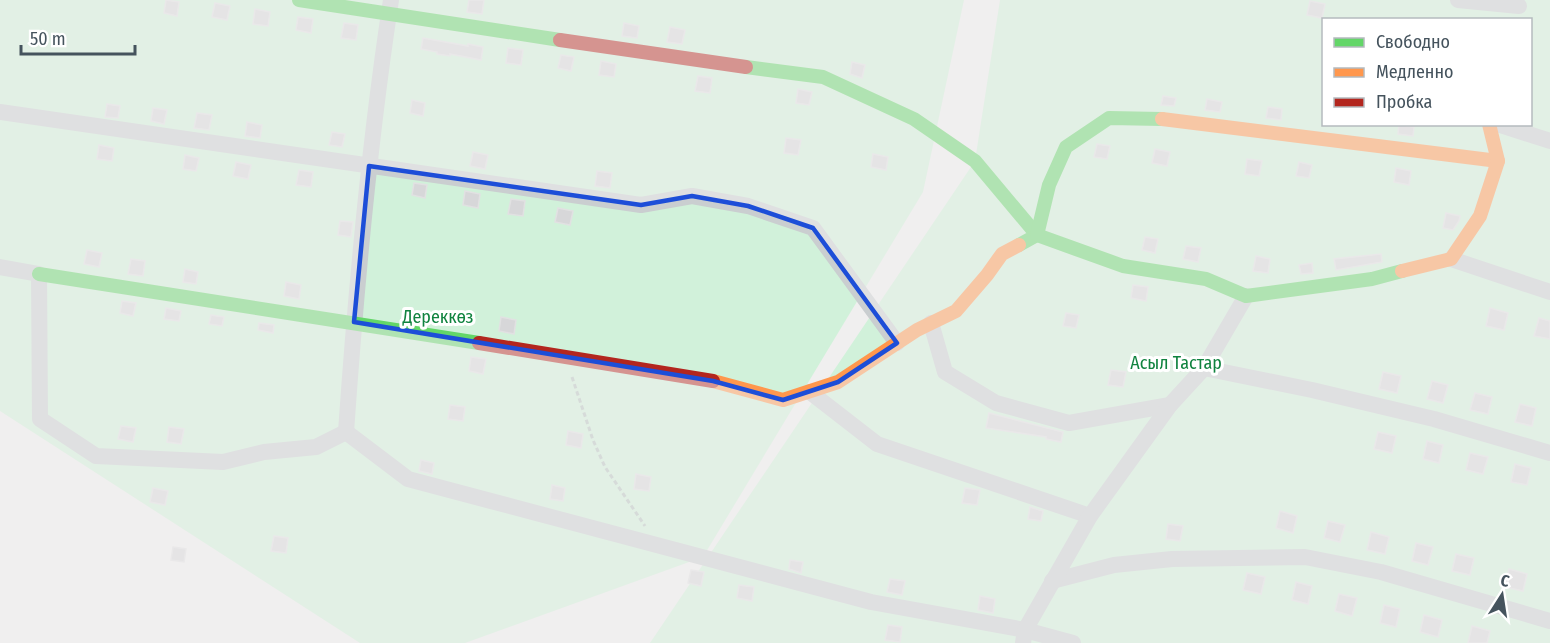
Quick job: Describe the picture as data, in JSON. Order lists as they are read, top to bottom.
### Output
{
  "parks": ["Дереккөз", "Асыл Тастар"],
  "legend": ["Свободно", "Медленно", "Пробка"],
  "scale_bar": "50 m",
  "north": "top"
}
